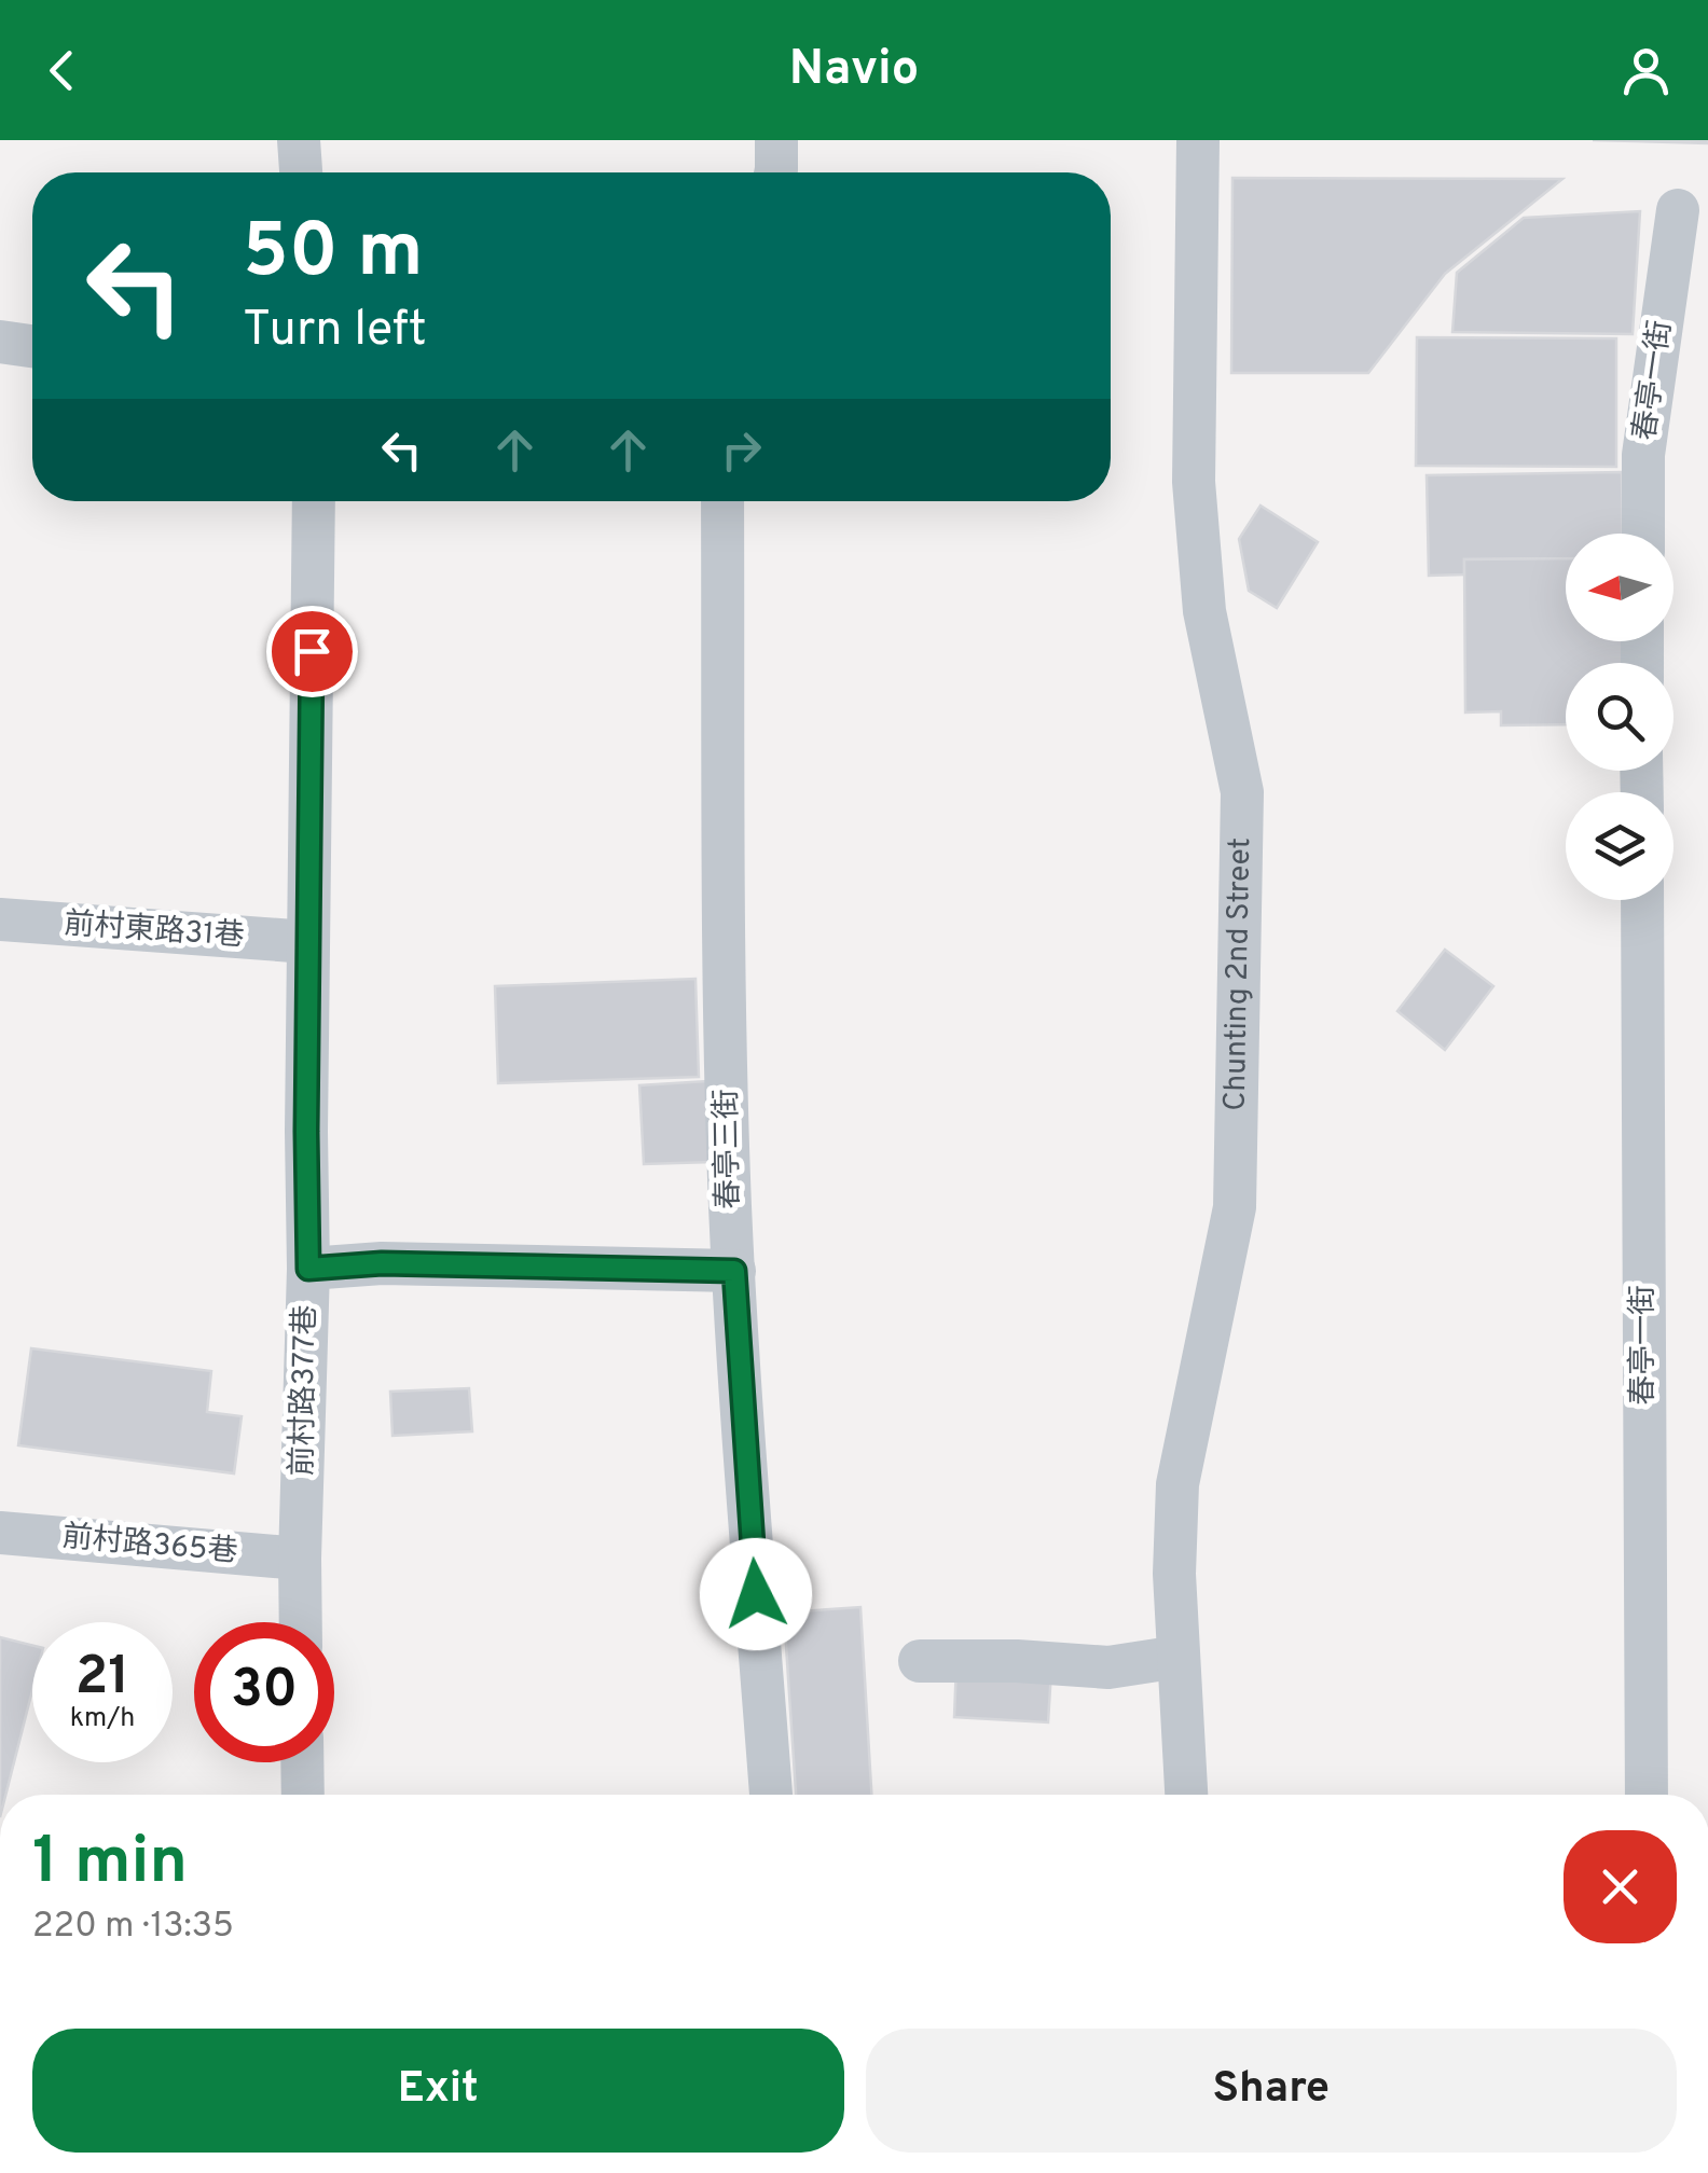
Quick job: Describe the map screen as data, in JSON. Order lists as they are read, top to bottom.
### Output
{
  "streets": {
    "street": [
      "春亭一街",
      "前村東路31巷",
      "Chunting 2nd Street",
      "春亭三街",
      "前村路377巷",
      "前村路365巷"
    ]
  },
  "crossings": [
    ["前村東路31巷", "前村路377巷"],
    ["前村路377巷", "前村路365巷"]
  ],
  "north": "left",
  "page": {
    "header": "Navio",
    "turn": ["50 m", "Turn left"],
    "speed": "21 km/h",
    "limit": "30",
    "heading": ["1 min", "220 m · 13:35"],
    "buttons": ["Exit", "Share"]
  }
}
